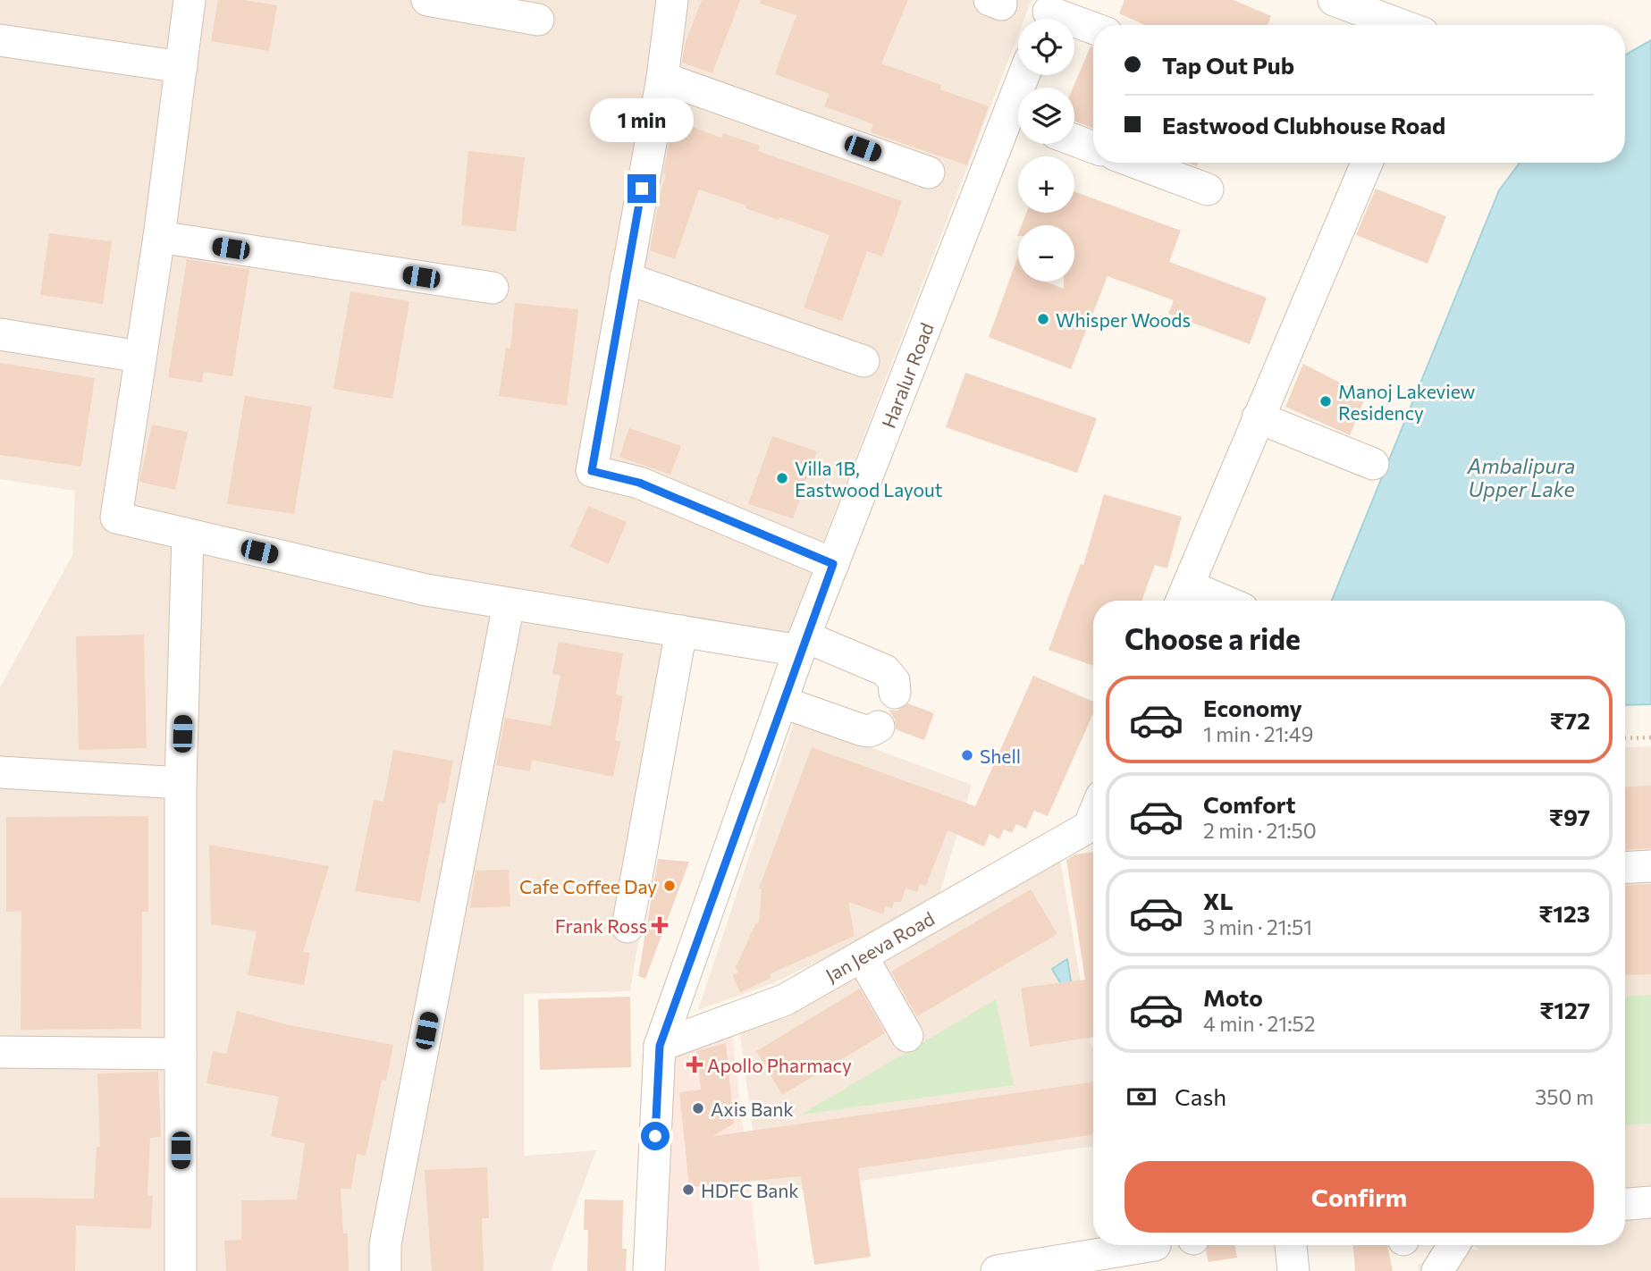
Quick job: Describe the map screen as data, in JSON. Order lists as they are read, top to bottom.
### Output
{
  "streets": {
    "street": ["Haralur Road", "Jan Jeeva Road"]
  },
  "crossings": [
    ["Haralur Road", "Jan Jeeva Road"]
  ],
  "water": ["Ambalipura Upper Lake"],
  "places": {
    "other": [
      "Whisper Woods",
      "Manoj Lakeview Residency",
      "Villa 1B, Eastwood Layout",
      "Shell",
      "Cafe Coffee Day",
      "Axis Bank",
      "HDFC Bank"
    ],
    "health": ["Frank Ross", "Apollo Pharmacy"]
  },
  "page": {
    "map_buttons": ["+", "−"],
    "banner": ["Tap Out Pub", "Eastwood Clubhouse Road"],
    "bubble": "1 min",
    "heading": "Choose a ride",
    "list": [
      {
        "name": "Economy",
        "note": "1 min · 21:49",
        "value": "₹72"
      },
      {
        "name": "Comfort",
        "note": "2 min · 21:50",
        "value": "₹97"
      },
      {
        "name": "XL",
        "note": "3 min · 21:51",
        "value": "₹123"
      },
      {
        "name": "Moto",
        "note": "4 min · 21:52",
        "value": "₹127"
      }
    ],
    "pay": ["Cash", "350 m"],
    "buttons": "Confirm"
  }
}
